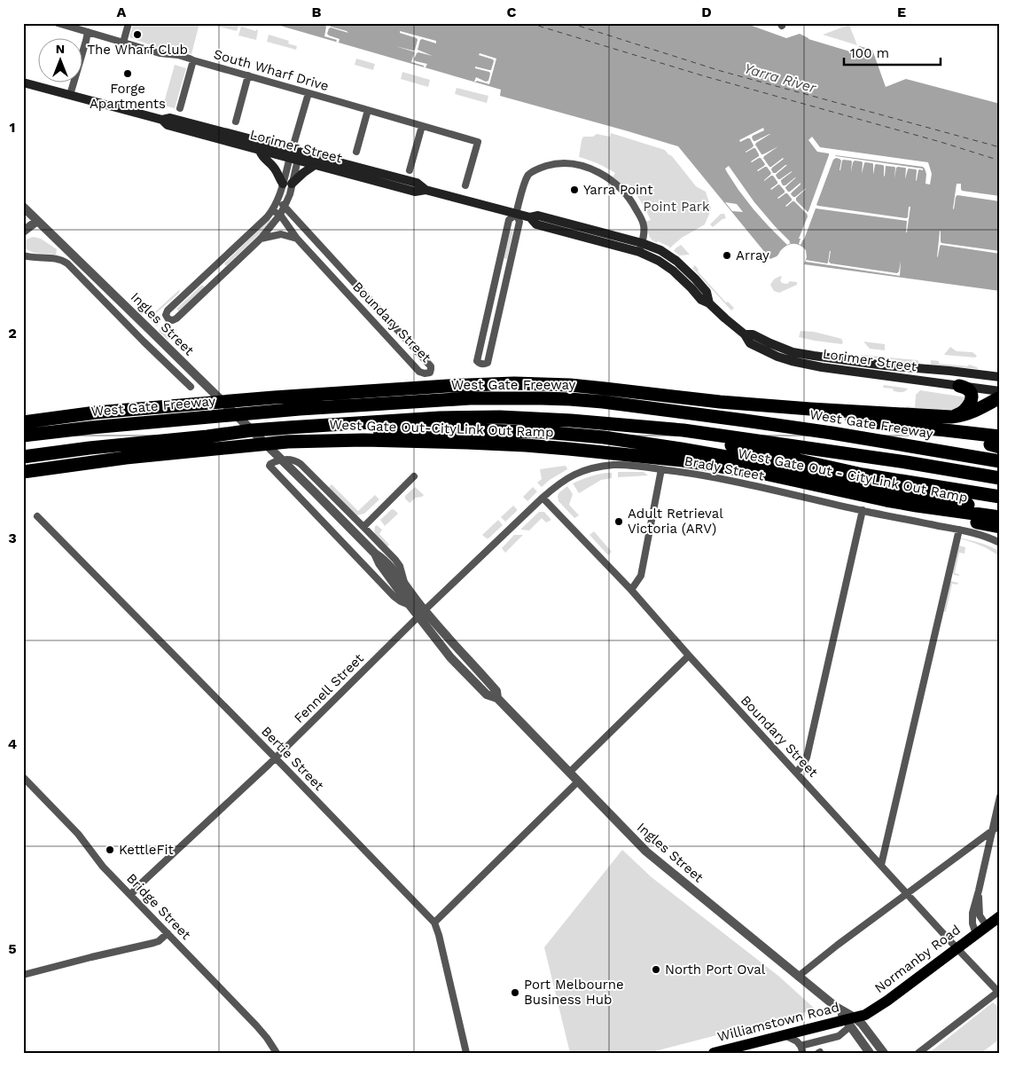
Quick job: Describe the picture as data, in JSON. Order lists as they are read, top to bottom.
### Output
{
  "streets": {
    "highway": ["West Gate Freeway", "West Gate Out-CityLink Out Ramp", "West Gate Out - CityLink Out Ramp"],
    "main road": ["Lorimer Street", "Normanby Road", "Williamstown Road"],
    "street": [
      "South Wharf Drive",
      "Boundary Street",
      "Ingles Street",
      "Brady Street",
      "Fennell Street",
      "Bertie Street",
      "Bridge Street"
    ]
  },
  "crossings": [
    ["Boundary Street", "Brady Street"],
    ["Boundary Street", "Fennell Street"],
    ["Boundary Street", "Normanby Road"],
    ["Ingles Street", "Fennell Street"],
    ["Ingles Street", "Normanby Road"],
    ["Ingles Street", "Williamstown Road"],
    ["West Gate Out-CityLink Out Ramp", "West Gate Out - CityLink Out Ramp"],
    ["Brady Street", "Fennell Street"],
    ["Fennell Street", "Bertie Street"],
    ["Fennell Street", "Bridge Street"],
    ["Normanby Road", "Williamstown Road"]
  ],
  "water": ["Yarra River"],
  "parks": ["Point Park"],
  "places": [
    "The Wharf Club",
    "Forge Apartments",
    "Yarra Point",
    "Array",
    "Adult Retrieval Victoria (ARV)",
    "KettleFit",
    "North Port Oval",
    "Port Melbourne Business Hub"
  ],
  "scale_bar": "100 m",
  "north": "top",
  "grid": {
    "columns": [
      "A",
      "B",
      "C",
      "D",
      "E"
    ],
    "rows": [
      "1",
      "2",
      "3",
      "4",
      "5"
    ]
  }
}
